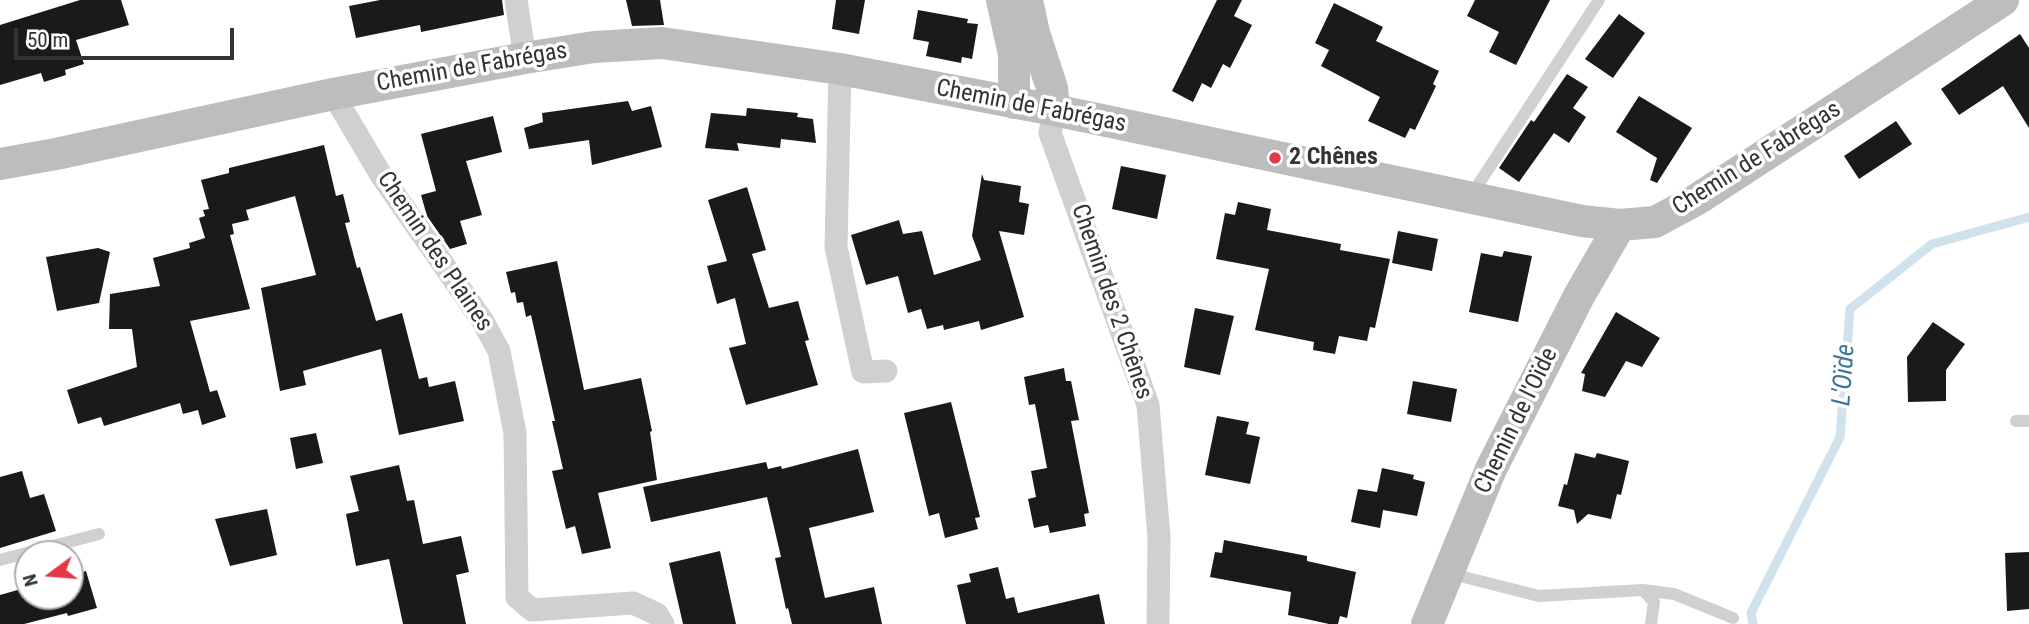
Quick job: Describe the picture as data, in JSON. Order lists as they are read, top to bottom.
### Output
{
  "streets": {
    "street": [
      "Chemin de Fabrégas",
      "Chemin des Plaines",
      "Chemin des 2 Chênes",
      "Chemin de l'Oïde"
    ]
  },
  "crossings": [
    ["Chemin de Fabrégas", "Chemin des Plaines"],
    ["Chemin de Fabrégas", "Chemin des 2 Chênes"],
    ["Chemin de Fabrégas", "Chemin de l'Oïde"]
  ],
  "water": ["L'Oïde"],
  "places": ["2 Chênes"],
  "scale_bar": "50 m",
  "north": "left"
}
